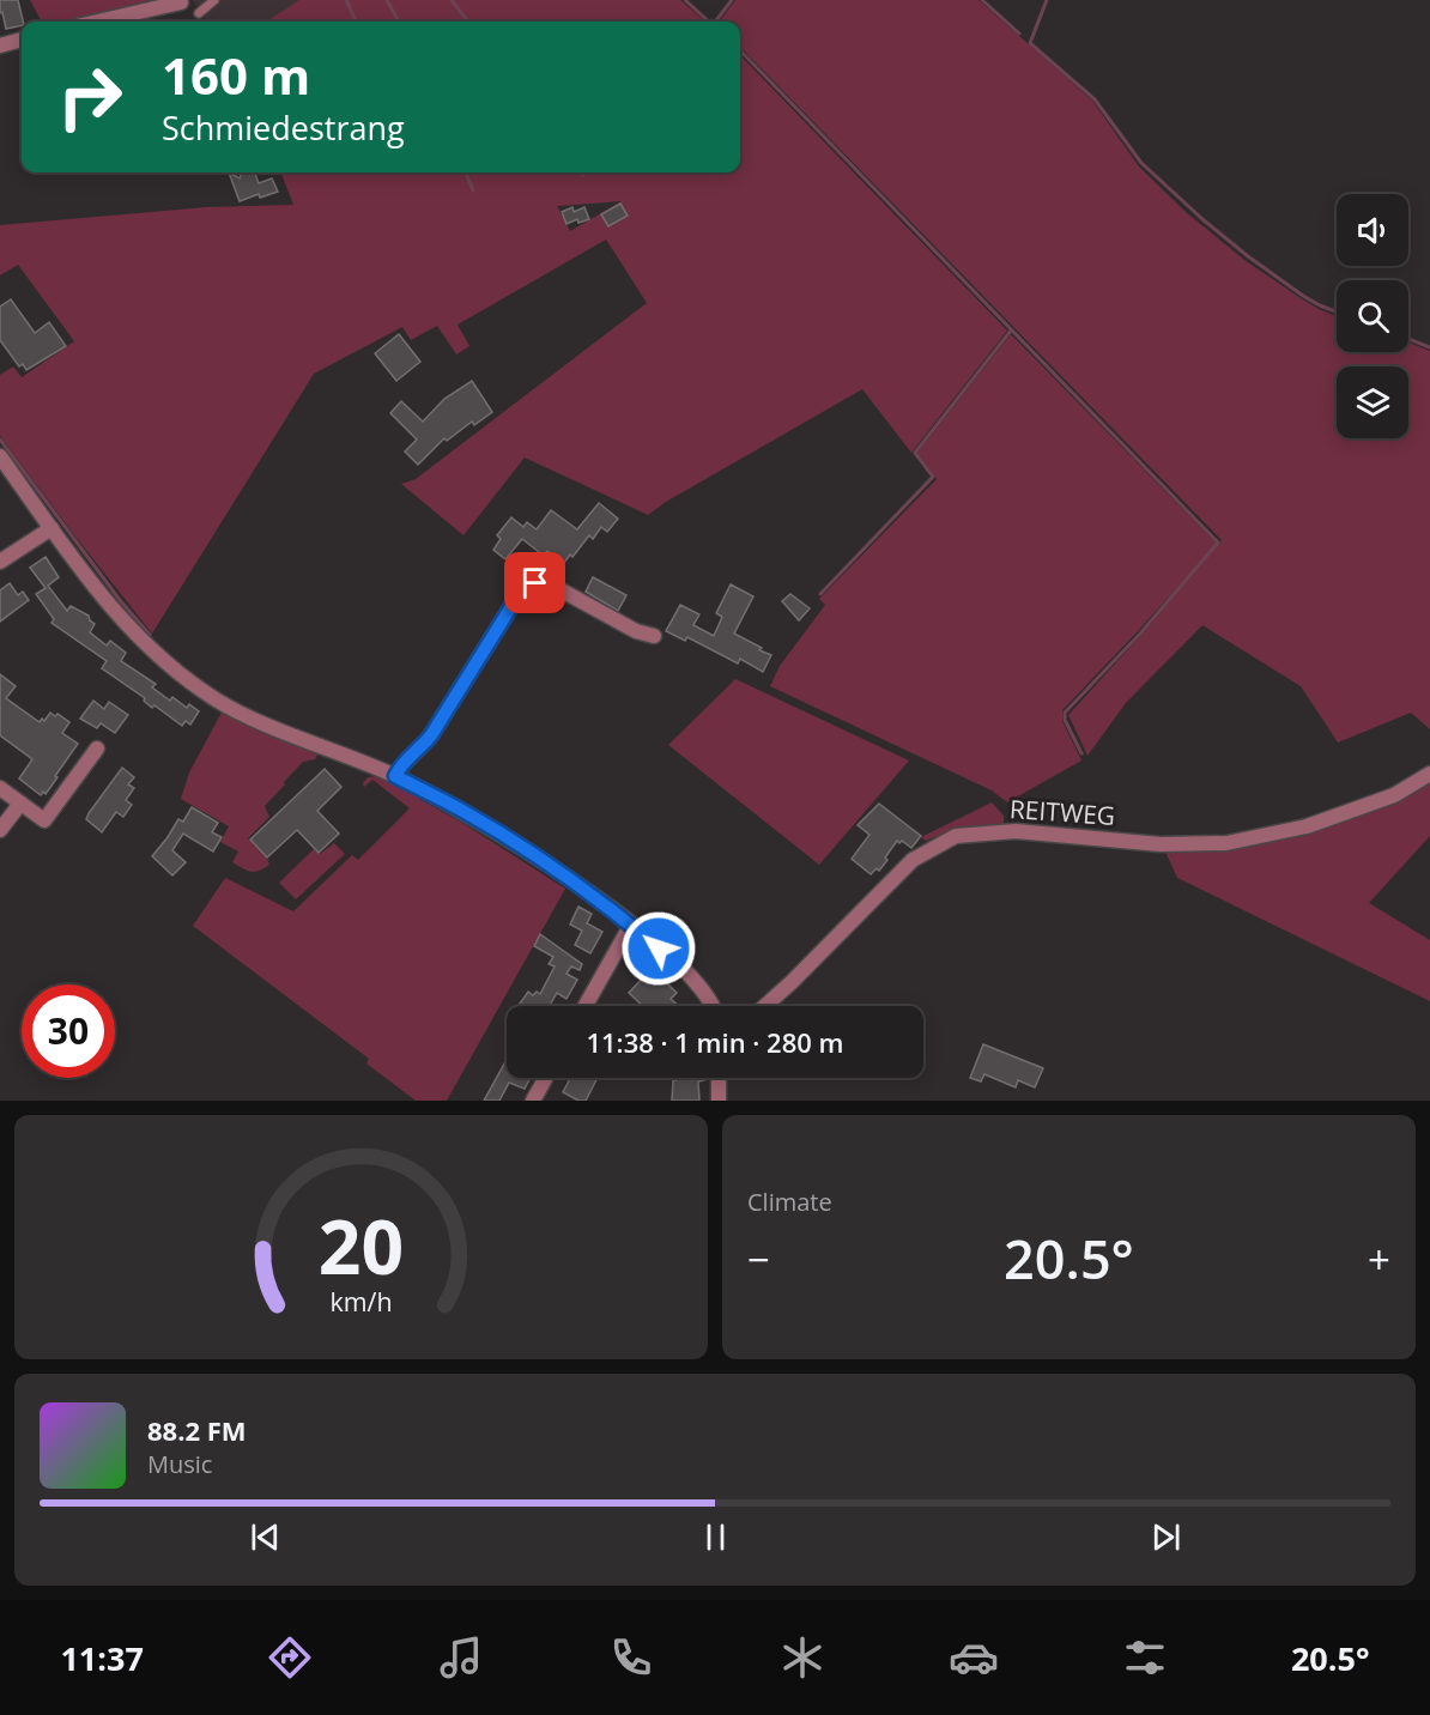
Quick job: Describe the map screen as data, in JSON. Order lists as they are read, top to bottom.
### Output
{
  "streets": {
    "street": ["REITWEG"]
  },
  "page": {
    "turn": ["160 m", "Schmiedestrang"],
    "limit": "30",
    "trip": "11:38 · 1 min · 280 m",
    "tile": "Climate",
    "heat": ["−", "20.5°", "+"],
    "song": ["88.2 FM", "Music"],
    "tabs": ["11:37", "20.5°"],
    "gauge": ["20", "km/h"]
  }
}
